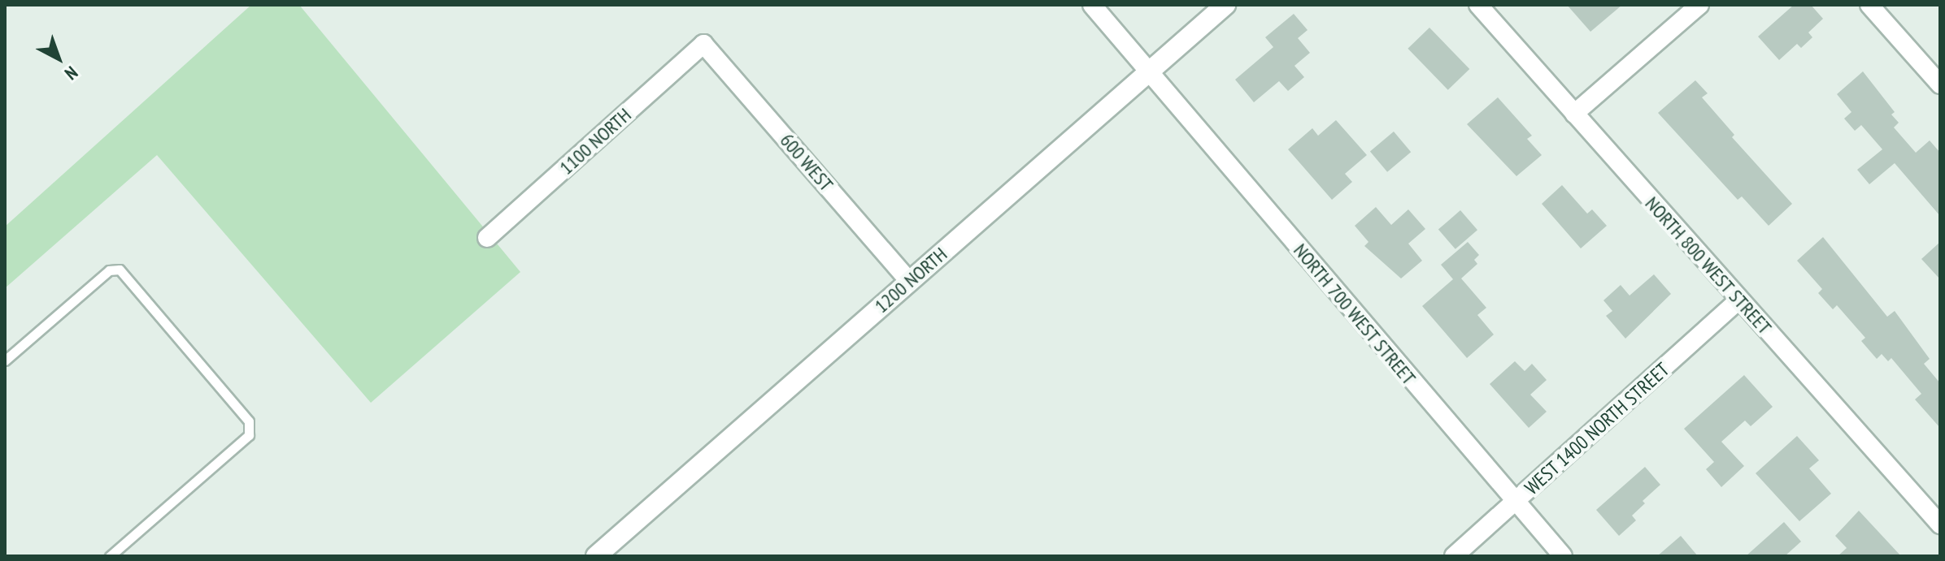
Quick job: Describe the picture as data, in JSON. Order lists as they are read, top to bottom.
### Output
{
  "streets": {
    "street": [
      "1100 NORTH",
      "600 WEST",
      "NORTH 800 WEST STREET",
      "1200 NORTH",
      "NORTH 700 WEST STREET",
      "WEST 1400 NORTH STREET"
    ]
  },
  "crossings": [
    ["1100 NORTH", "600 WEST"],
    ["600 WEST", "1200 NORTH"],
    ["NORTH 800 WEST STREET", "WEST 1400 NORTH STREET"],
    ["1200 NORTH", "NORTH 700 WEST STREET"],
    ["NORTH 700 WEST STREET", "WEST 1400 NORTH STREET"]
  ],
  "north": "bottom right"
}
